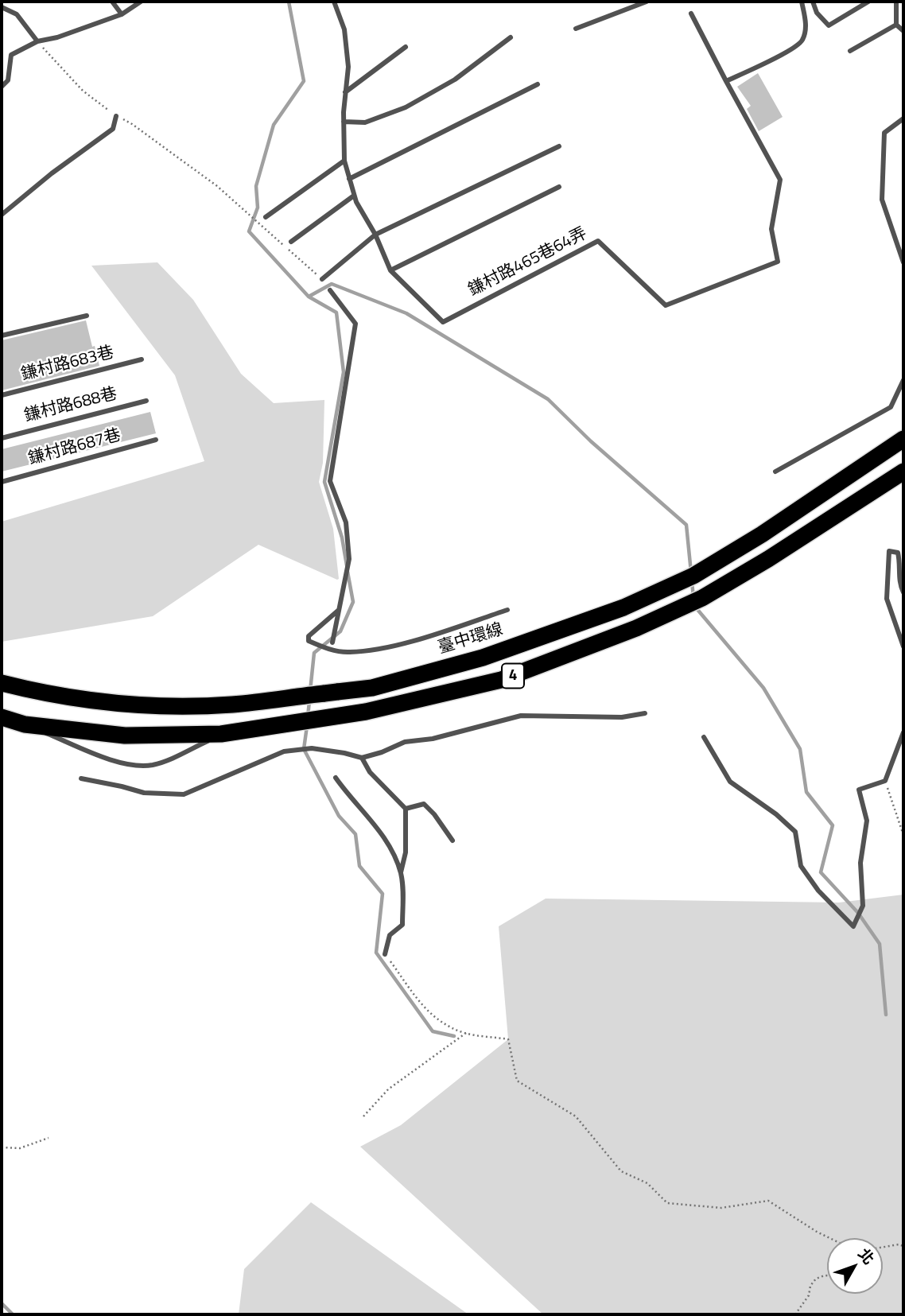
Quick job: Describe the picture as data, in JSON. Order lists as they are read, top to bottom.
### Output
{
  "streets": {
    "highway": ["臺中環線", "4"],
    "lane": [
      "鎌村路465巷64弄",
      "鎌村路683巷",
      "鎌村路688巷",
      "鎌村路687巷"
    ]
  },
  "north": "top right"
}
